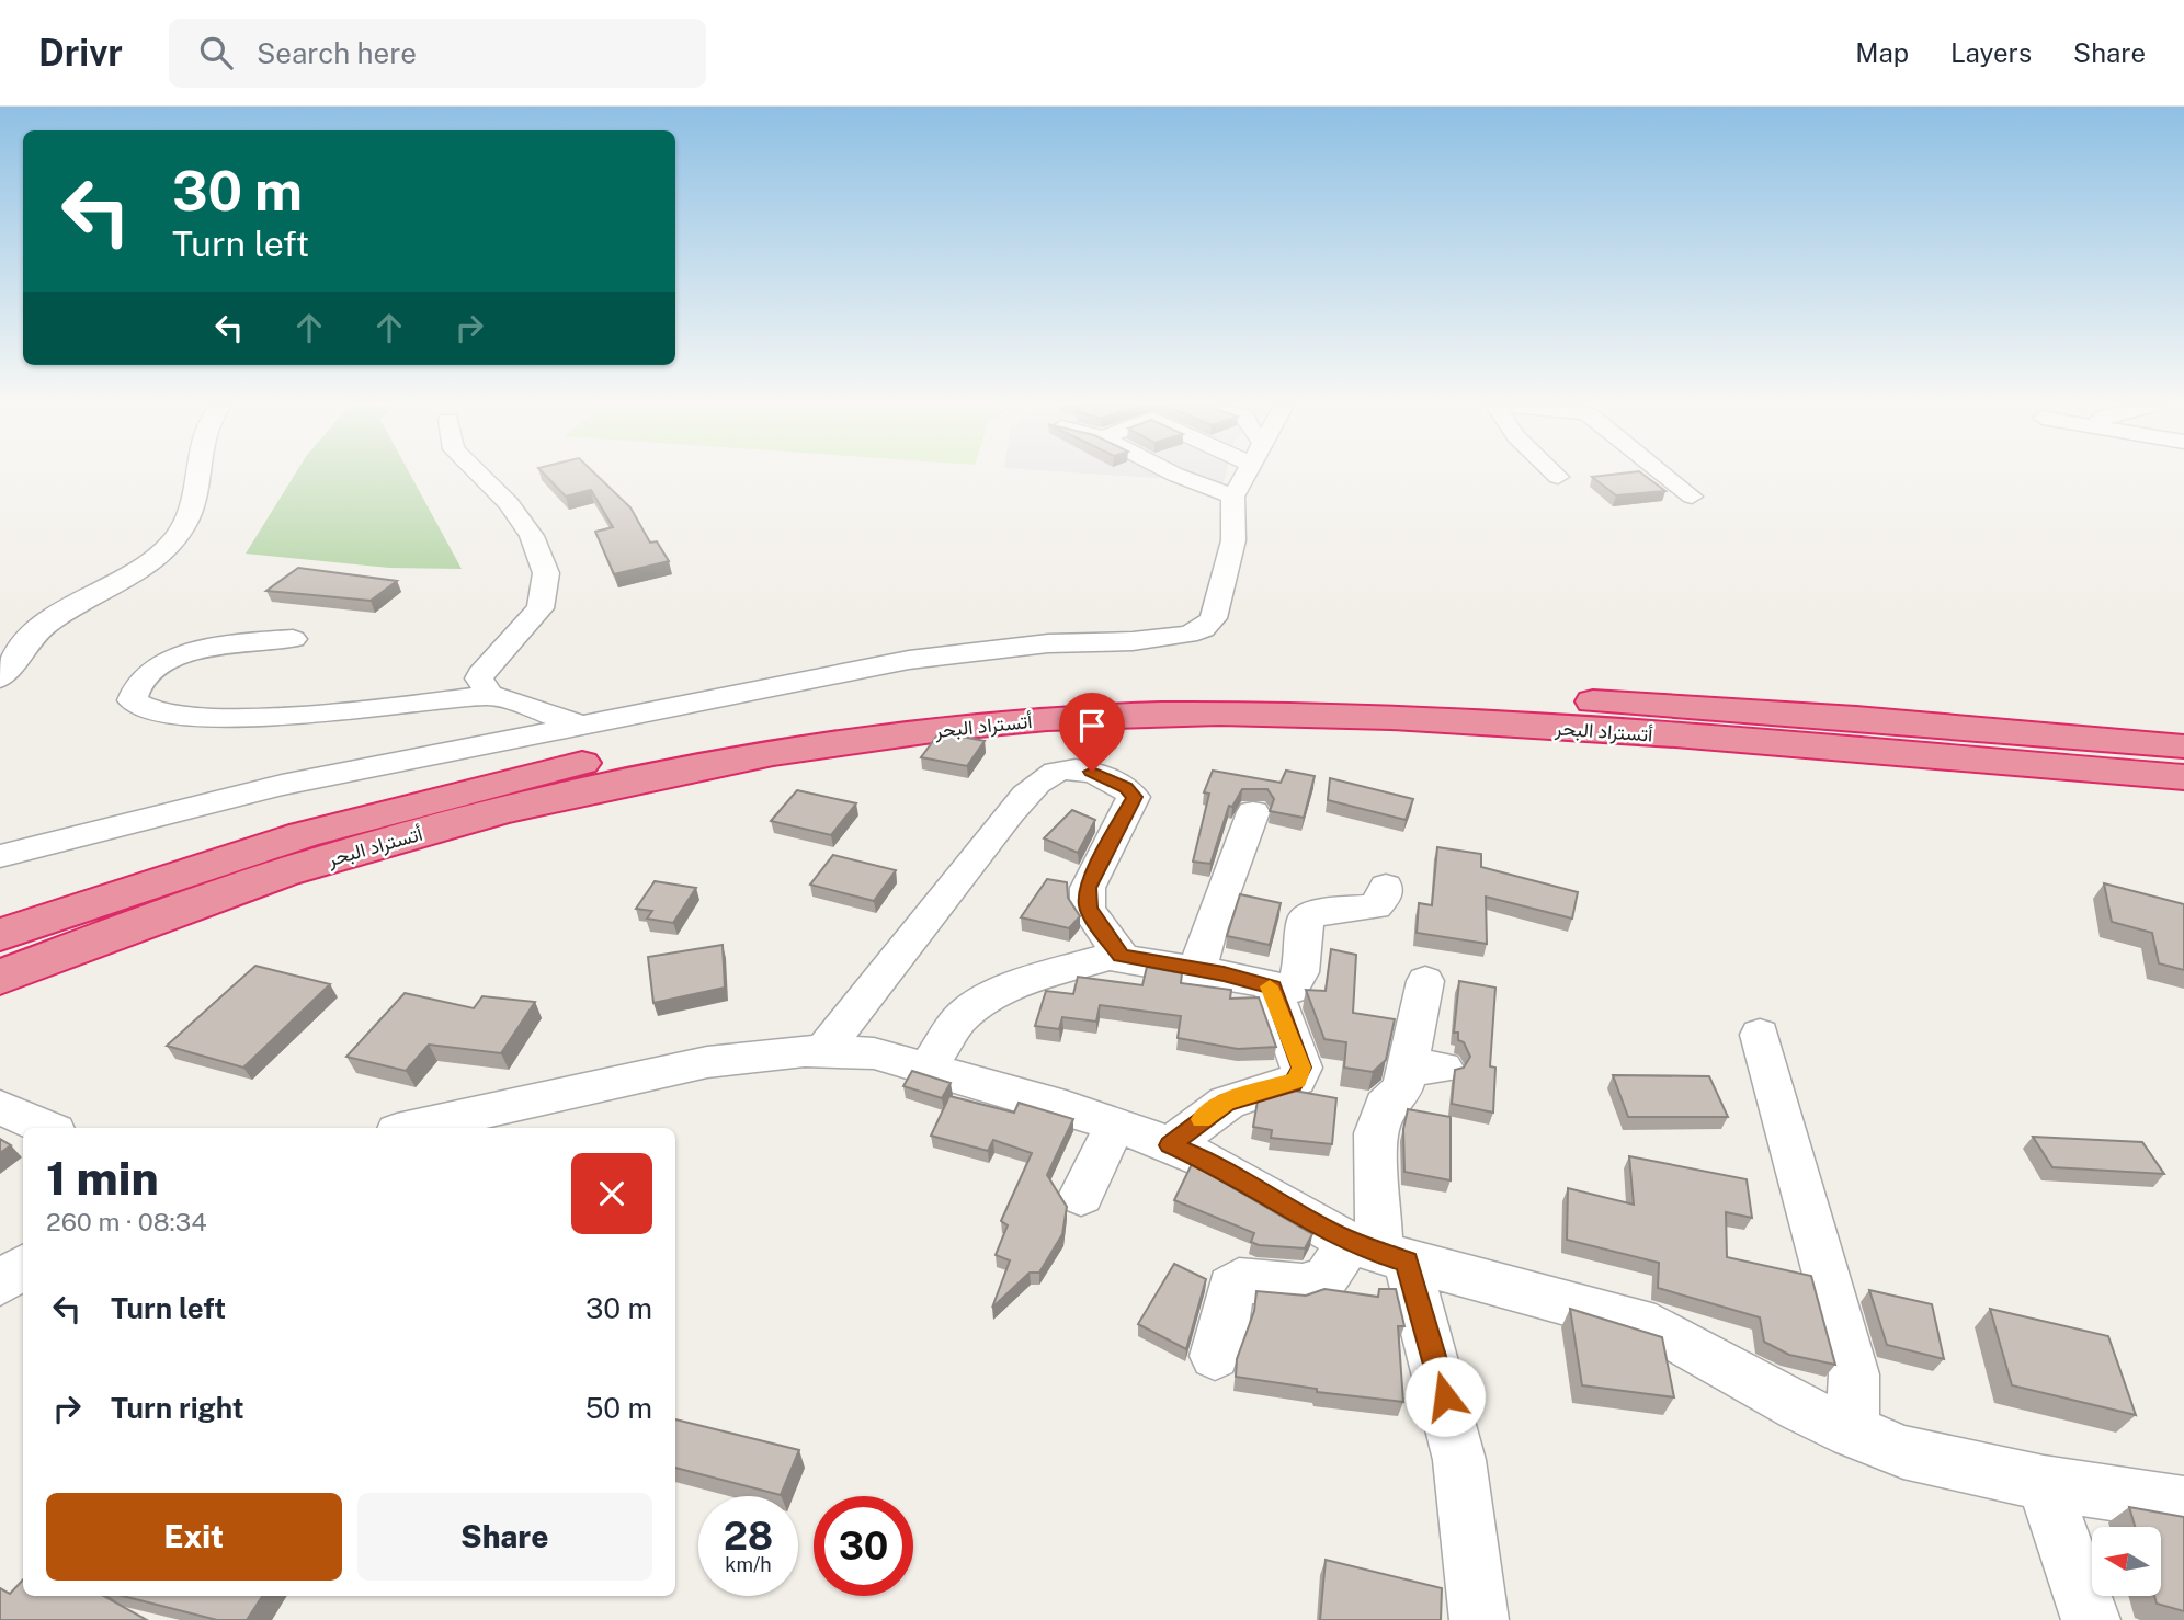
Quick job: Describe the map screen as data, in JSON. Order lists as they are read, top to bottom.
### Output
{
  "streets": {
    "highway": ["أتستراد البحر"]
  },
  "north": "left",
  "page": {
    "header": "Drivr",
    "search": "Search here",
    "nav": ["Map", "Layers", "Share"],
    "turn": ["30 m", "Turn left"],
    "heading": ["1 min", "260 m · 08:34"],
    "list": [
      {
        "name": "Turn left",
        "value": "30 m"
      },
      {
        "name": "Turn right",
        "value": "50 m"
      }
    ],
    "buttons": ["Exit", "Share"],
    "speed": "28 km/h",
    "limit": "30"
  }
}
